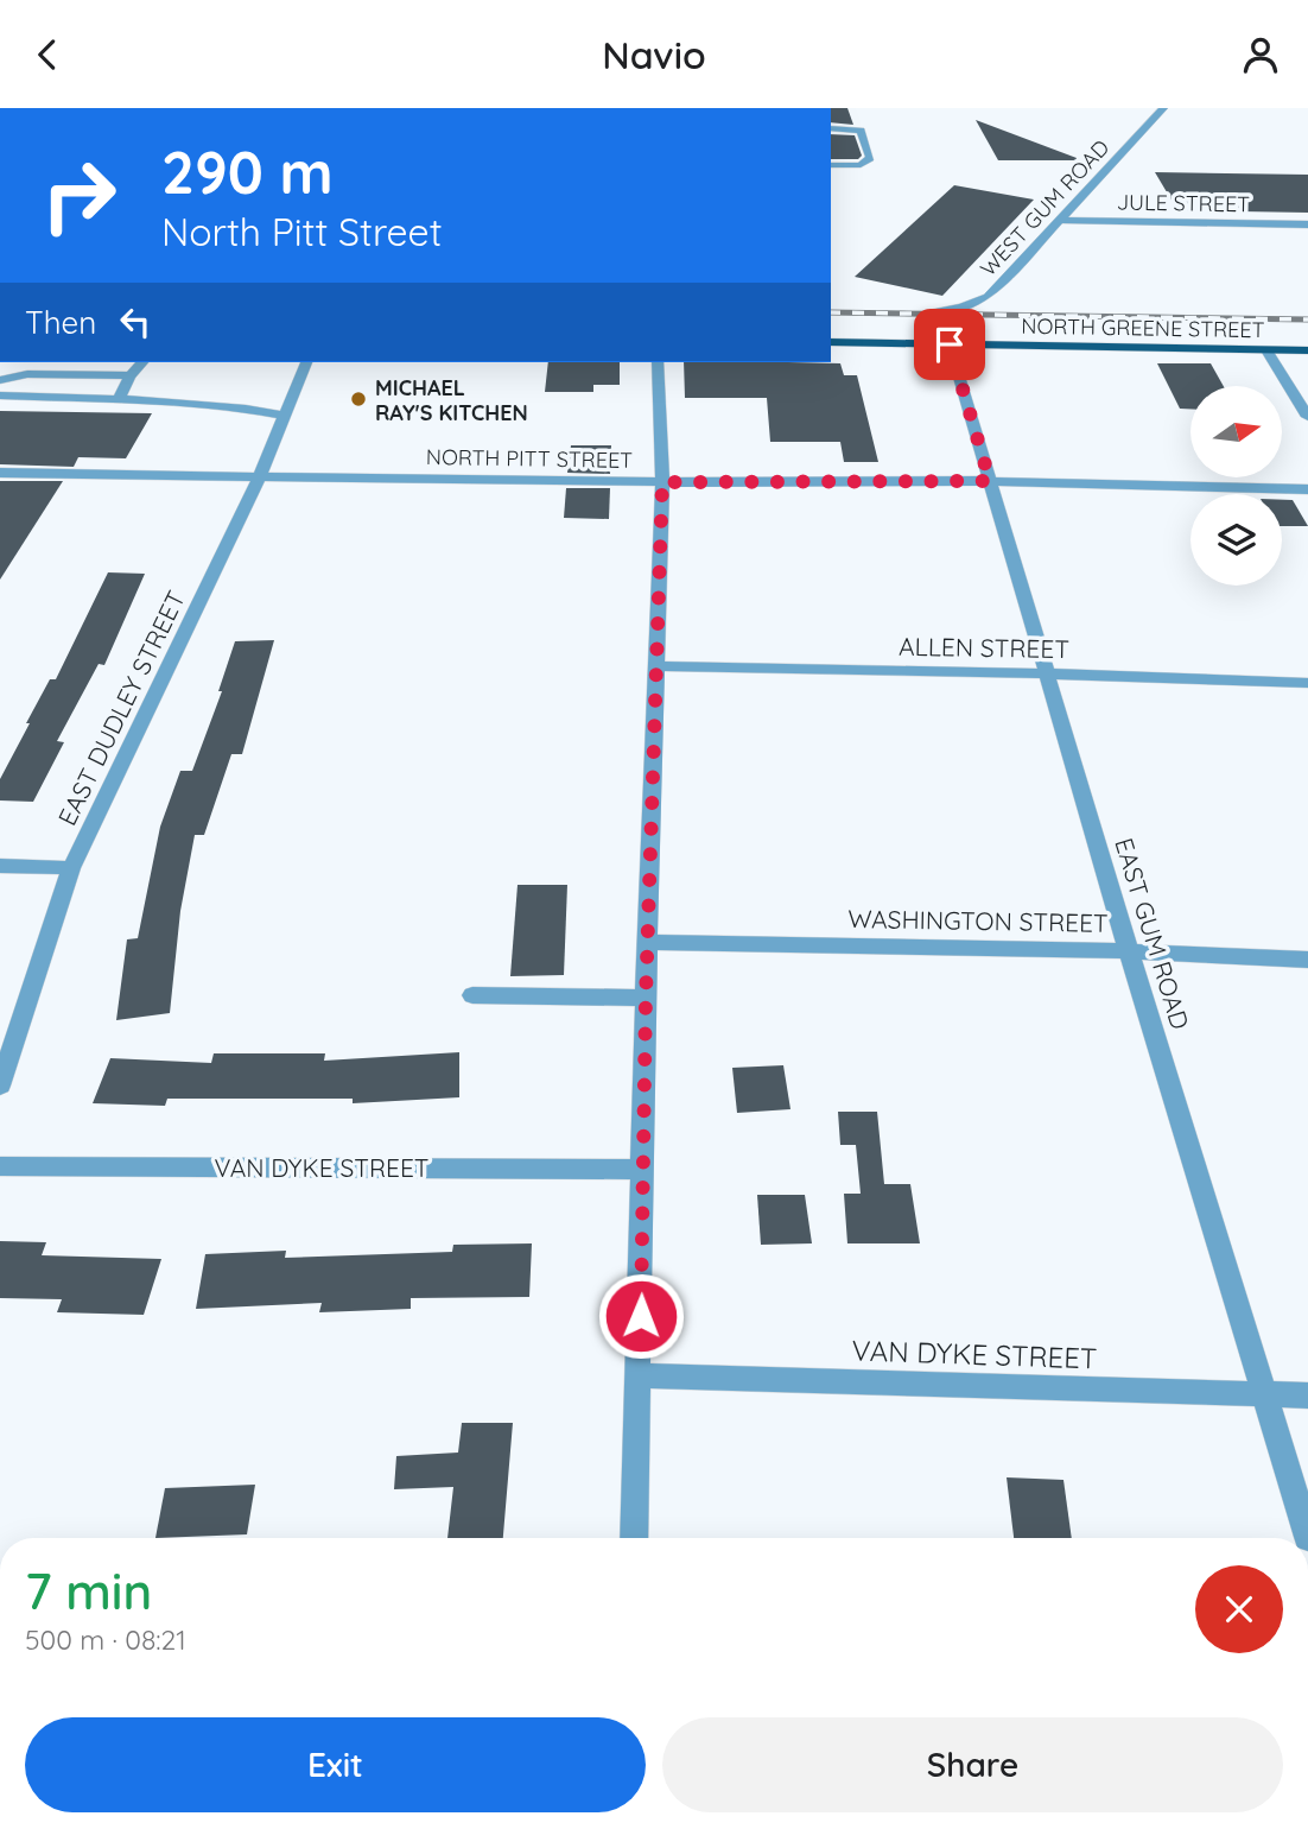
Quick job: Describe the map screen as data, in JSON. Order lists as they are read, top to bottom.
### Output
{
  "streets": {
    "main road": ["NORTH GREENE STREET"],
    "street": [
      "JULE STREET",
      "WEST GUM ROAD",
      "NORTH PITT STREET",
      "ALLEN STREET",
      "EAST DUDLEY STREET",
      "WASHINGTON STREET",
      "EAST GUM ROAD",
      "VAN DYKE STREET"
    ]
  },
  "crossings": [
    ["JULE STREET", "WEST GUM ROAD"],
    ["NORTH GREENE STREET", "EAST GUM ROAD"],
    ["NORTH PITT STREET", "EAST DUDLEY STREET"],
    ["NORTH PITT STREET", "EAST GUM ROAD"],
    ["ALLEN STREET", "EAST GUM ROAD"],
    ["WASHINGTON STREET", "EAST GUM ROAD"],
    ["EAST GUM ROAD", "VAN DYKE STREET"]
  ],
  "places": ["MICHAEL RAY'S KITCHEN"],
  "north": "right",
  "page": {
    "header": "Navio",
    "turn": ["290 m", "North Pitt Street"],
    "then": "Then",
    "heading": ["7 min", "500 m · 08:21"],
    "buttons": ["Exit", "Share"]
  }
}
